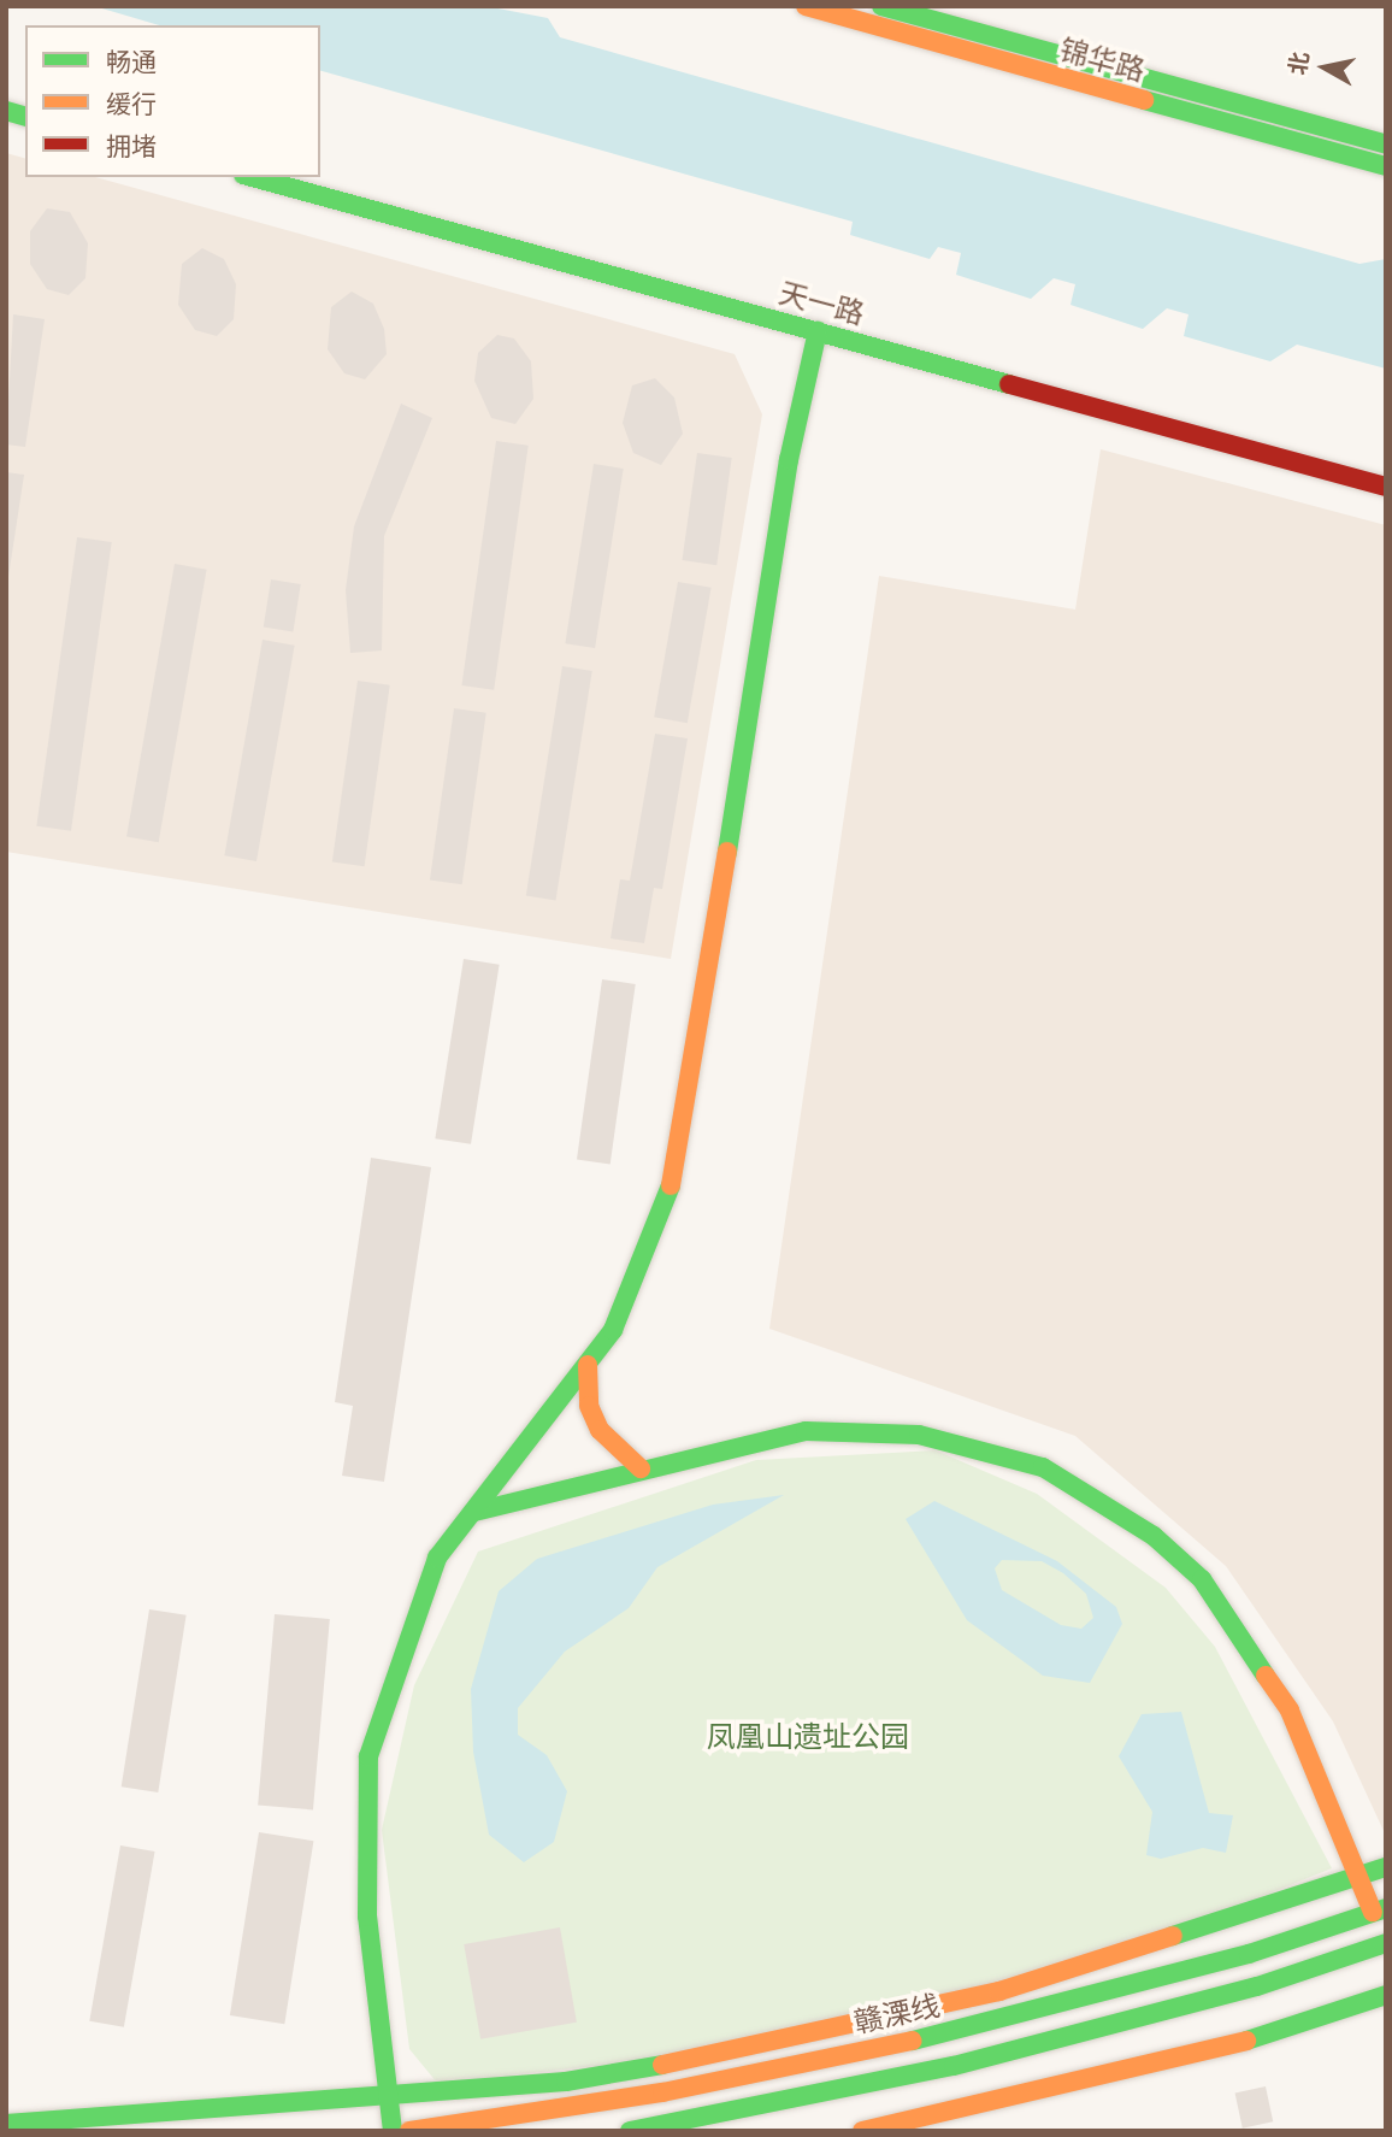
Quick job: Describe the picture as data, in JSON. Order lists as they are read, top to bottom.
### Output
{
  "streets": {
    "street": ["锦华路", "天一路", "赣溧线"]
  },
  "parks": ["凤凰山遗址公园"],
  "legend": ["畅通", "缓行", "拥堵"],
  "north": "left"
}
